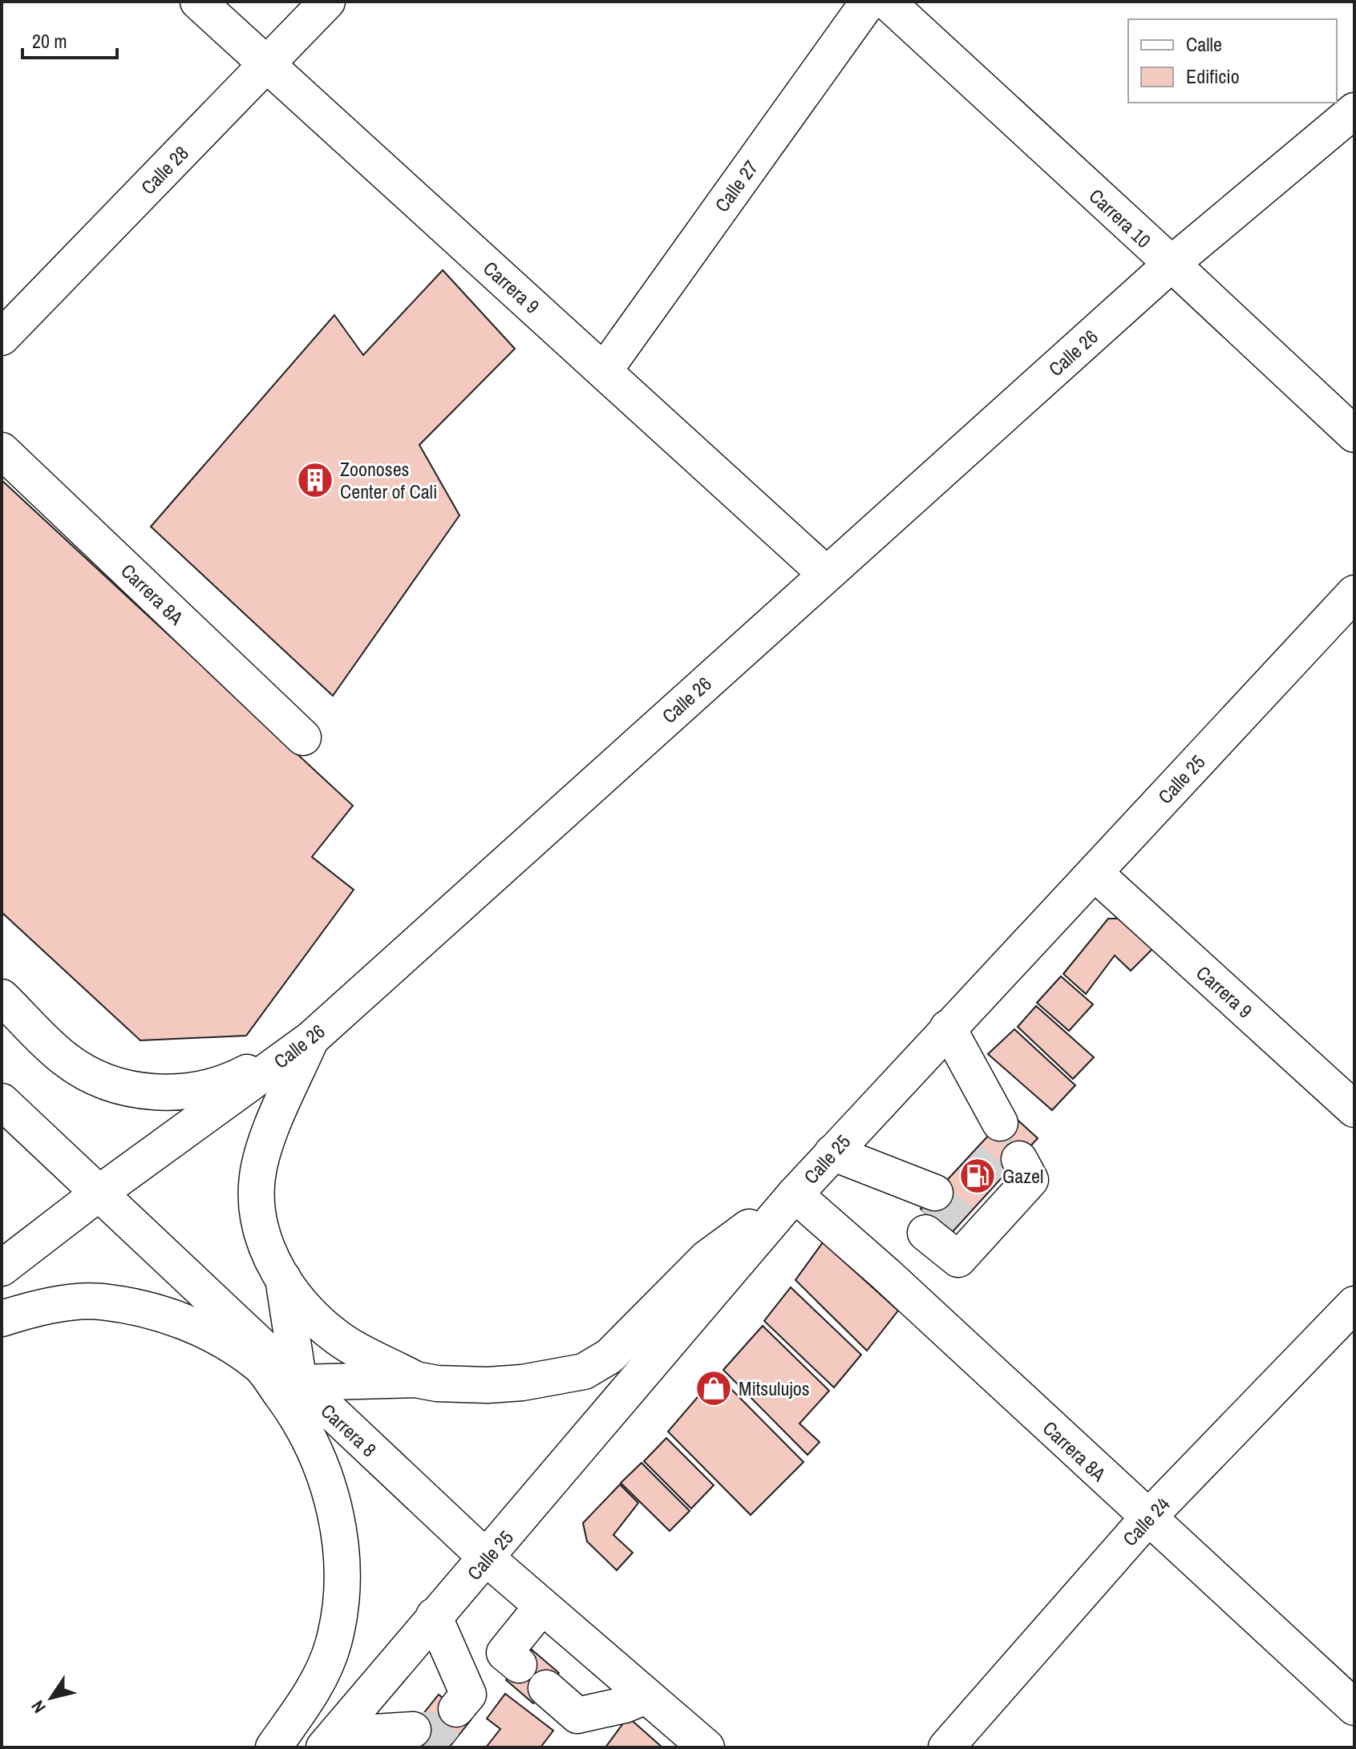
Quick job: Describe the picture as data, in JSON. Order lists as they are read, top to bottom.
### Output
{
  "streets": {
    "main road": [
      "Calle 28",
      "Calle 27",
      "Carrera 10",
      "Carrera 9",
      "Calle 26",
      "Carrera 8A",
      "Calle 25",
      "Carrera 8",
      "Calle 24"
    ]
  },
  "crossings": [
    ["Calle 28", "Carrera 9"],
    ["Calle 27", "Carrera 9"],
    ["Carrera 10", "Calle 26"],
    ["Carrera 9", "Calle 26"],
    ["Carrera 9", "Calle 25"],
    ["Calle 26", "Carrera 8"],
    ["Carrera 8A", "Calle 25"],
    ["Carrera 8A", "Calle 24"],
    ["Calle 25", "Carrera 8"]
  ],
  "places": {
    "building": ["Zoonoses Center of Cali"],
    "fuel station": ["Gazel"],
    "shop": ["Mitsulujos"]
  },
  "legend": ["Calle", "Edificio"],
  "scale_bar": "20 m",
  "north": "bottom left"
}
